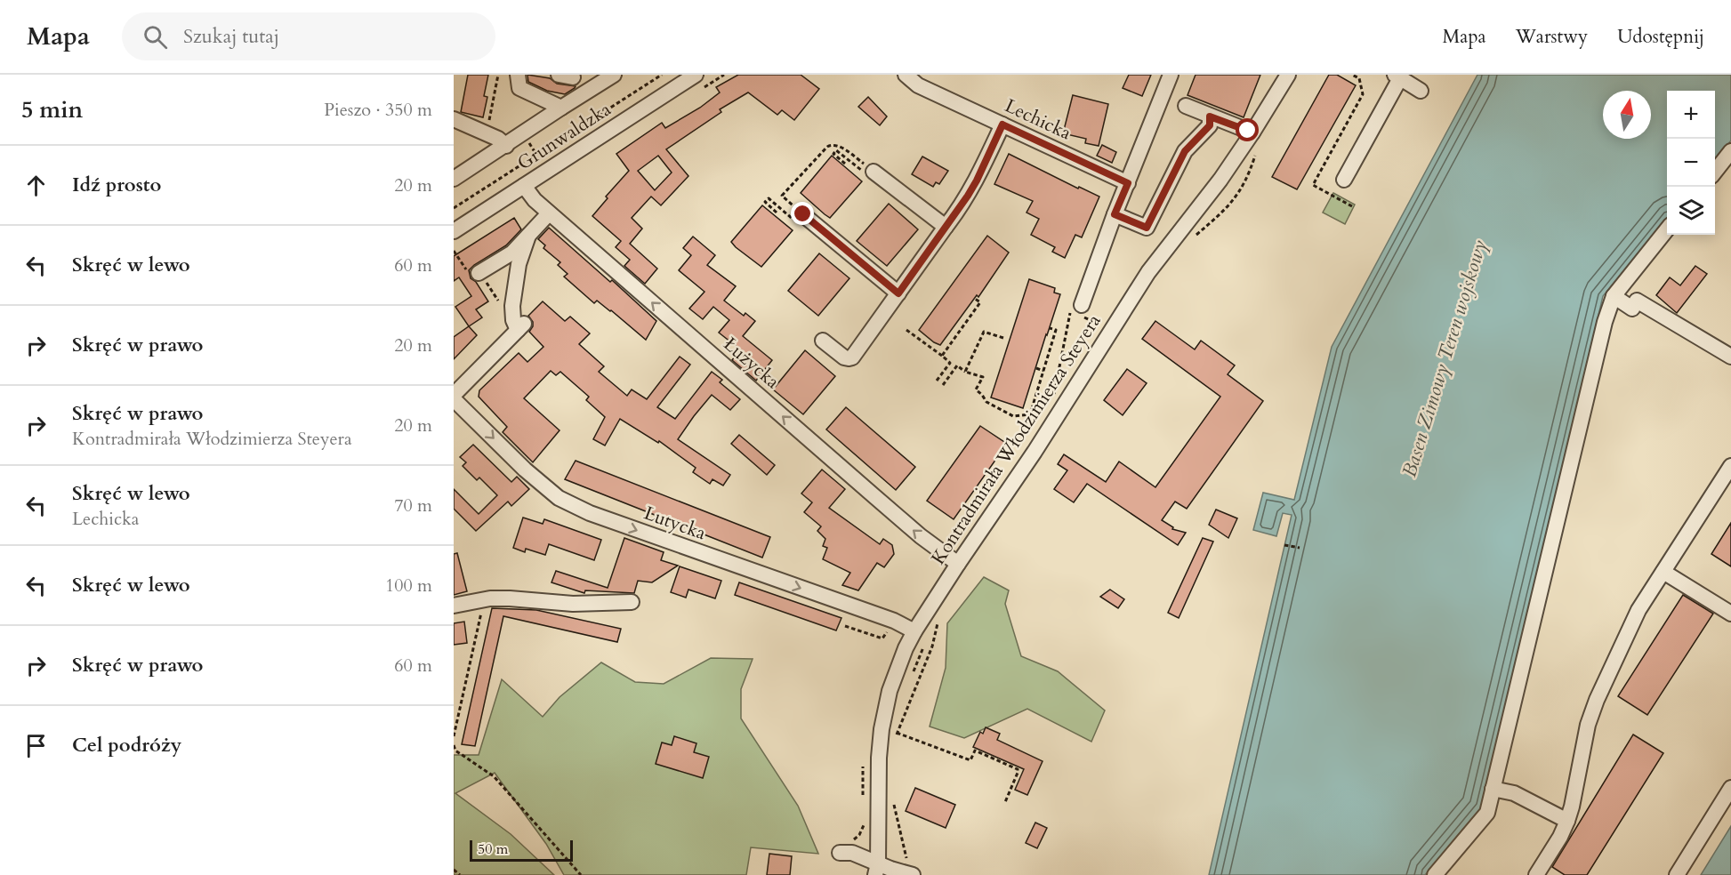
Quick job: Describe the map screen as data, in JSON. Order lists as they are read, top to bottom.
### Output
{
  "streets": {
    "street": [
      "Lechicka",
      "Grunwaldzka",
      "Łużycka",
      "Kontradmirała Włodzimierza Steyera",
      "Lutycka"
    ]
  },
  "crossings": [
    ["Lechicka", "Kontradmirała Włodzimierza Steyera"],
    ["Grunwaldzka", "Łużycka"],
    ["Łużycka", "Kontradmirała Włodzimierza Steyera"],
    ["Kontradmirała Włodzimierza Steyera", "Lutycka"]
  ],
  "one_way": ["Łużycka", "Lutycka"],
  "water": ["Basen Zimowy Teren wojskowy"],
  "scale_bar": "50 m",
  "north": "top",
  "page": {
    "header": "Mapa",
    "search": "Szukaj tutaj",
    "nav": ["Mapa", "Warstwy", "Udostępnij"],
    "heading": ["5 min", "Pieszo · 350 m"],
    "map_buttons": ["+", "−"],
    "list": [
      ["Idź prosto", "20 m"],
      ["Skręć w lewo", "60 m"],
      ["Skręć w prawo", "20 m"],
      ["Skręć w prawo", "Kontradmirała Włodzimierza Steyera", "20 m"],
      ["Skręć w lewo", "Lechicka", "70 m"],
      ["Skręć w lewo", "100 m"],
      ["Skręć w prawo", "60 m"],
      "Cel podróży"
    ],
    "scale": "50 m"
  }
}
